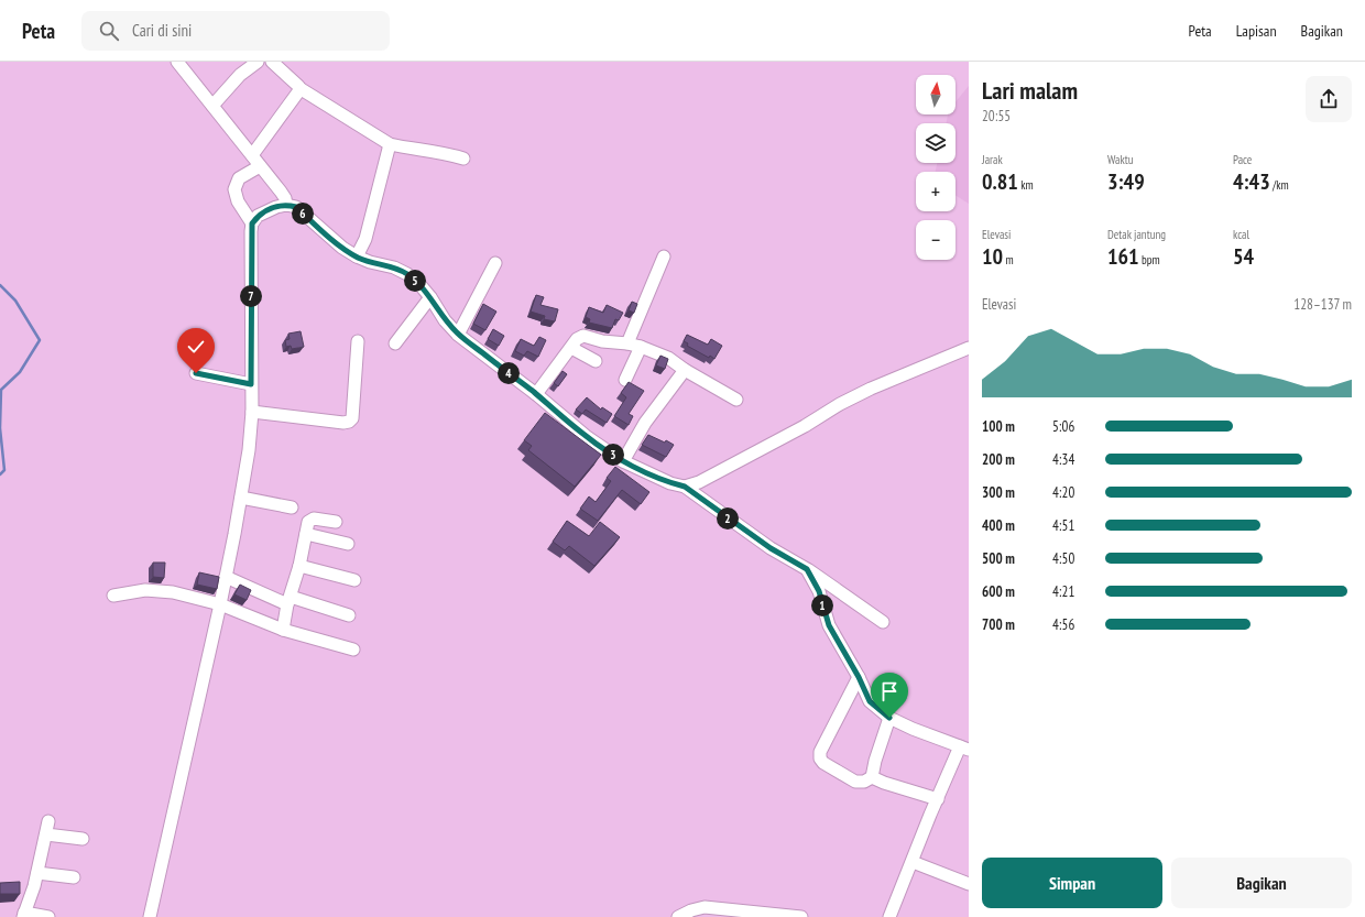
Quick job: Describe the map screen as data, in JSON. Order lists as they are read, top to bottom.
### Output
{
  "north": "top",
  "page": {
    "header": "Peta",
    "search": "Cari di sini",
    "nav": ["Peta", "Lapisan", "Bagikan"],
    "heading": ["Lari malam", "20:55"],
    "map_buttons": ["+", "−"],
    "stats": [
      ["Jarak", "0.81 km"],
      ["Waktu", "3:49"],
      ["Pace", "4:43 /km"],
      ["Elevasi", "10 m"],
      ["Detak jantung", "161 bpm"],
      ["kcal", "54"]
    ],
    "pins": [
      "6",
      "5",
      "7",
      "4",
      "3",
      "2",
      "1"
    ],
    "chart": ["Elevasi", "128–137 m"],
    "list": [
      {
        "name": "100 m",
        "note": "5:06"
      },
      {
        "name": "200 m",
        "note": "4:34"
      },
      {
        "name": "300 m",
        "note": "4:20"
      },
      {
        "name": "400 m",
        "note": "4:51"
      },
      {
        "name": "500 m",
        "note": "4:50"
      },
      {
        "name": "600 m",
        "note": "4:21"
      },
      {
        "name": "700 m",
        "note": "4:56"
      }
    ],
    "buttons": ["Simpan", "Bagikan"]
  }
}
